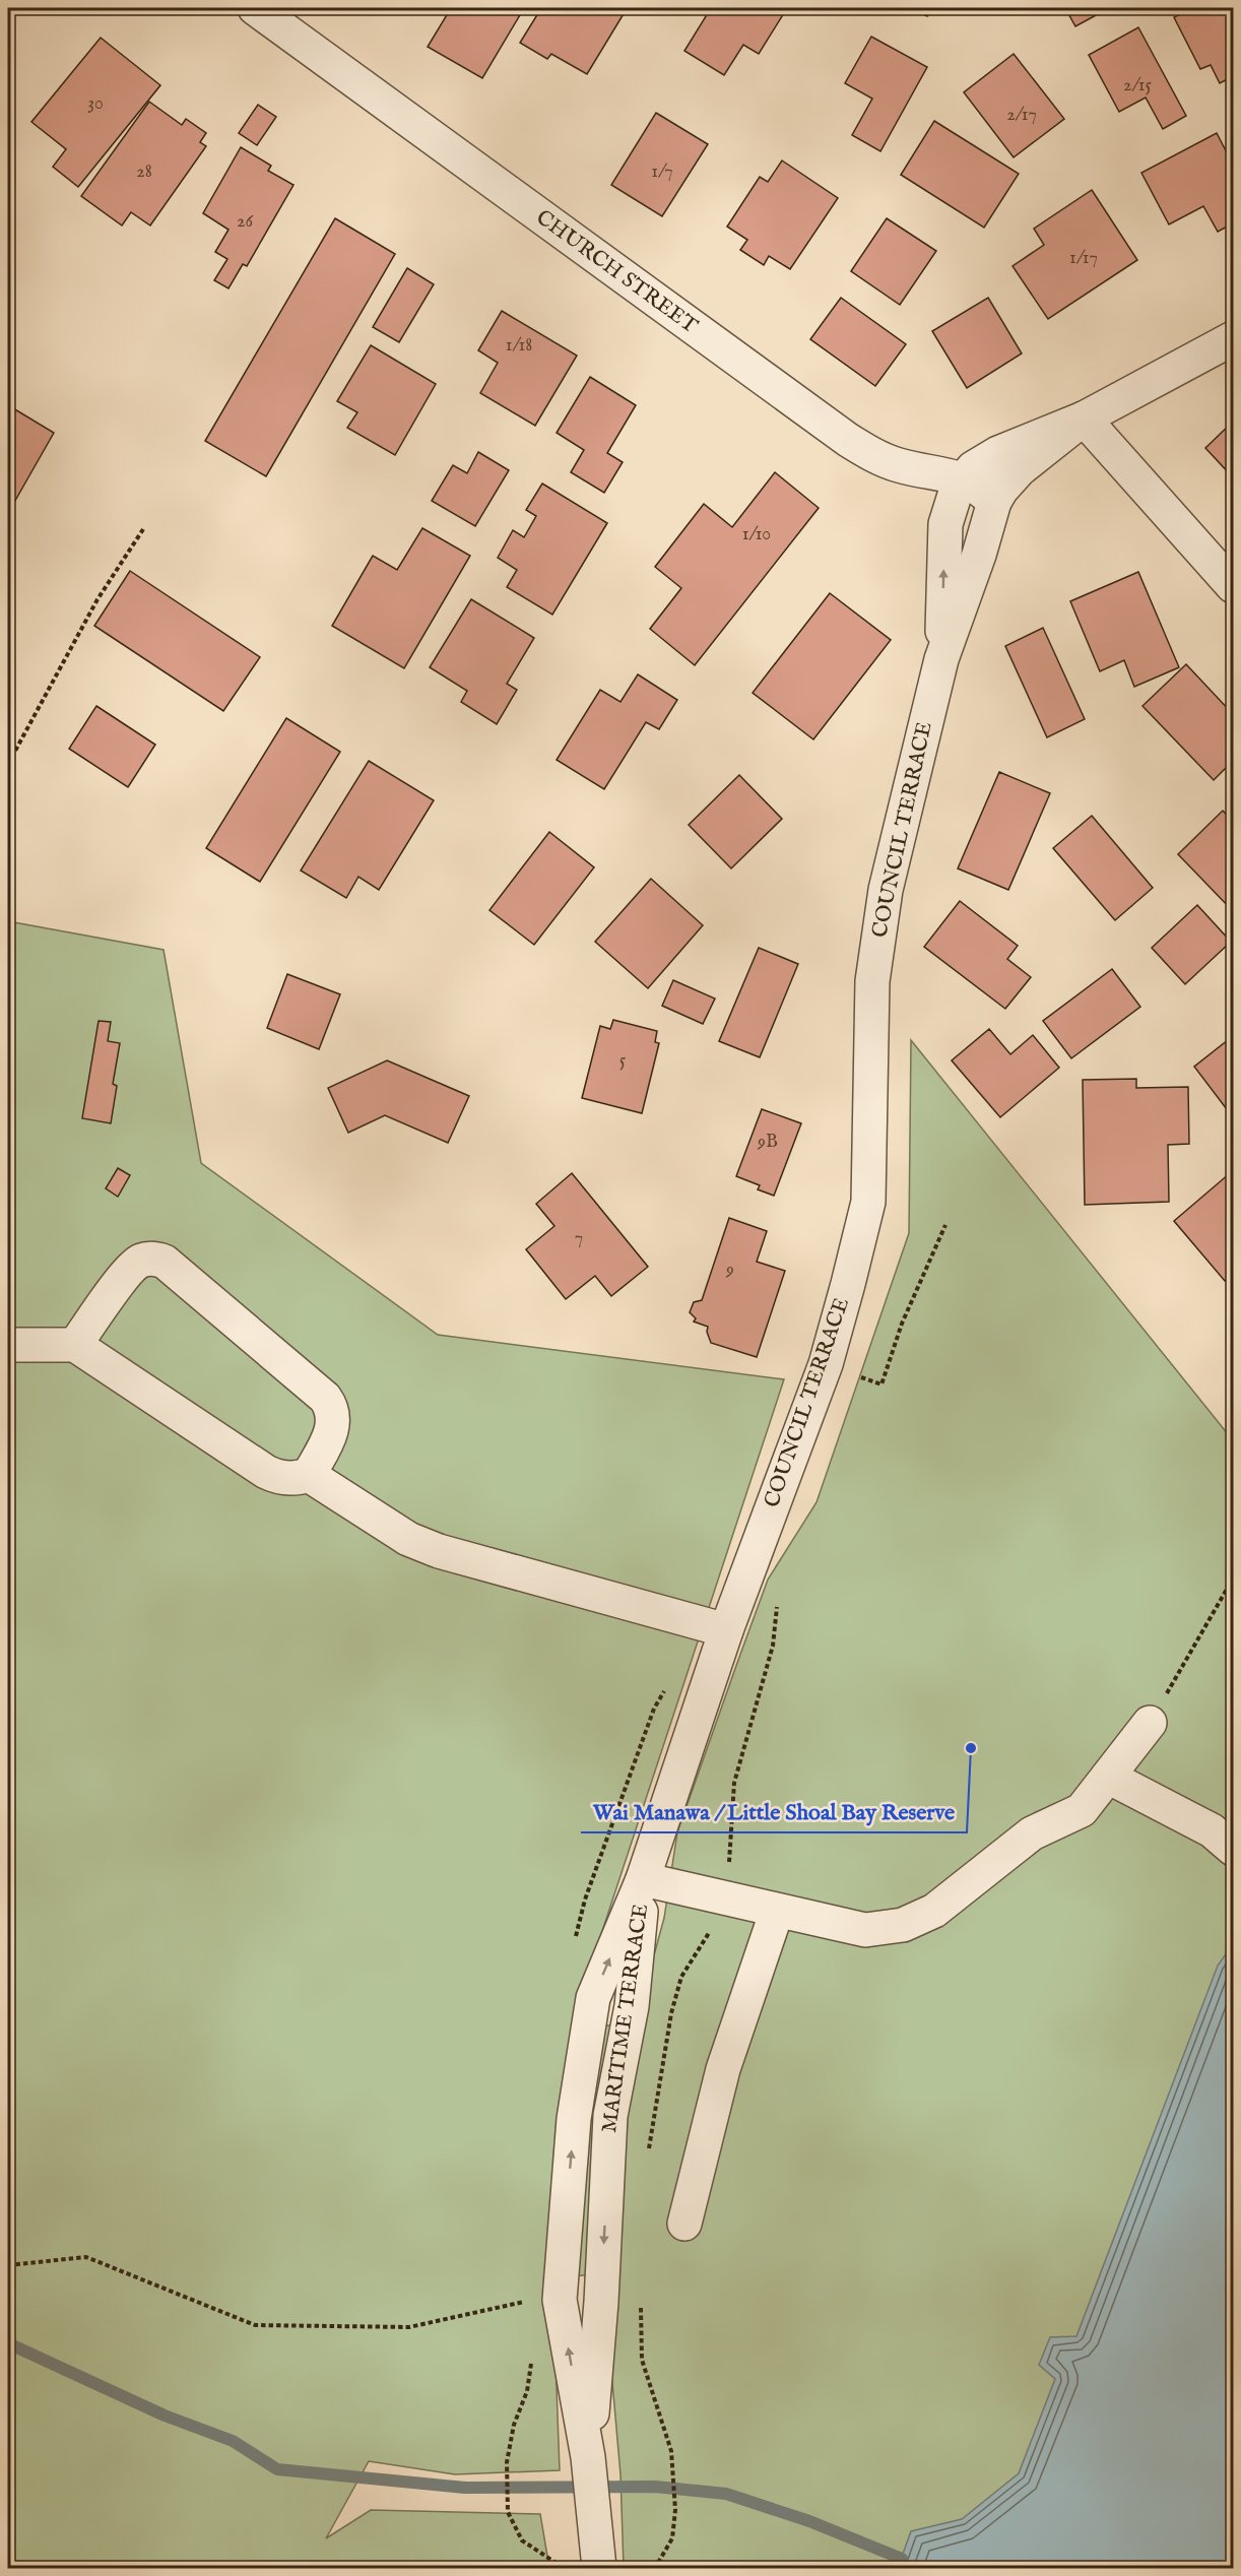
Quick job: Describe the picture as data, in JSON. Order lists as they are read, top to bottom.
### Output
{
  "streets": {
    "street": ["CHURCH STREET", "COUNCIL TERRACE", "MARITIME TERRACE"]
  },
  "crossings": [
    ["CHURCH STREET", "COUNCIL TERRACE"],
    ["COUNCIL TERRACE", "MARITIME TERRACE"]
  ],
  "places": ["Wai Manawa / Little Shoal Bay Reserve"],
  "house_numbers": [
    "2/15",
    "30",
    "2/17",
    "28",
    "1/7",
    "26",
    "1/17",
    "1/18",
    "1/10",
    "5",
    "9B",
    "7",
    "9"
  ]
}
